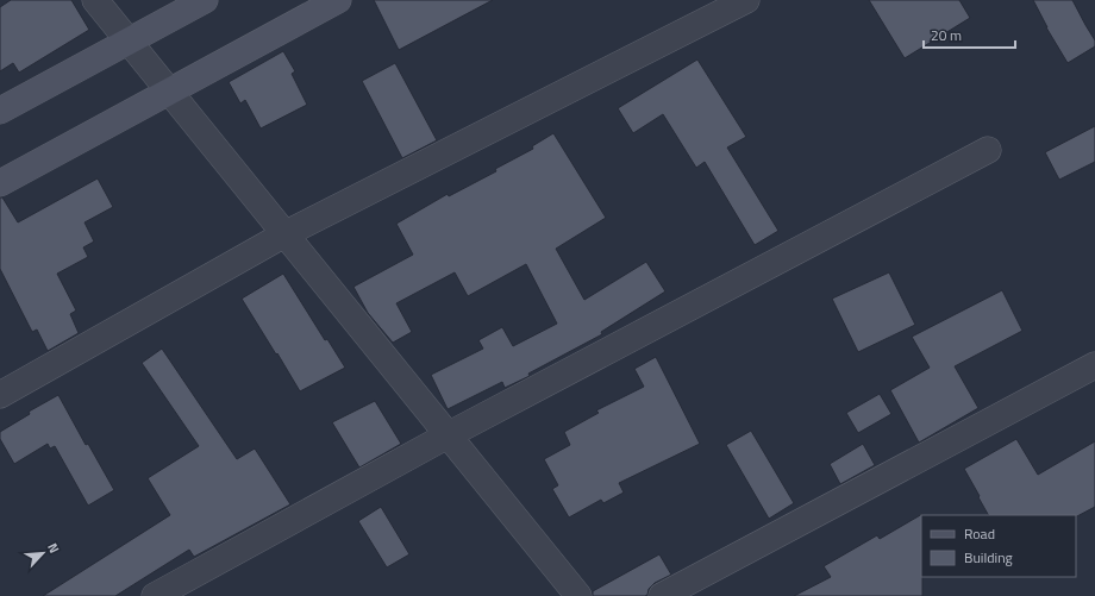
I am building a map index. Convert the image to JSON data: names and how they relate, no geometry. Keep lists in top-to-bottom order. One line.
{"legend":["Road","Building"],"scale_bar":"20 m","north":"top right"}
